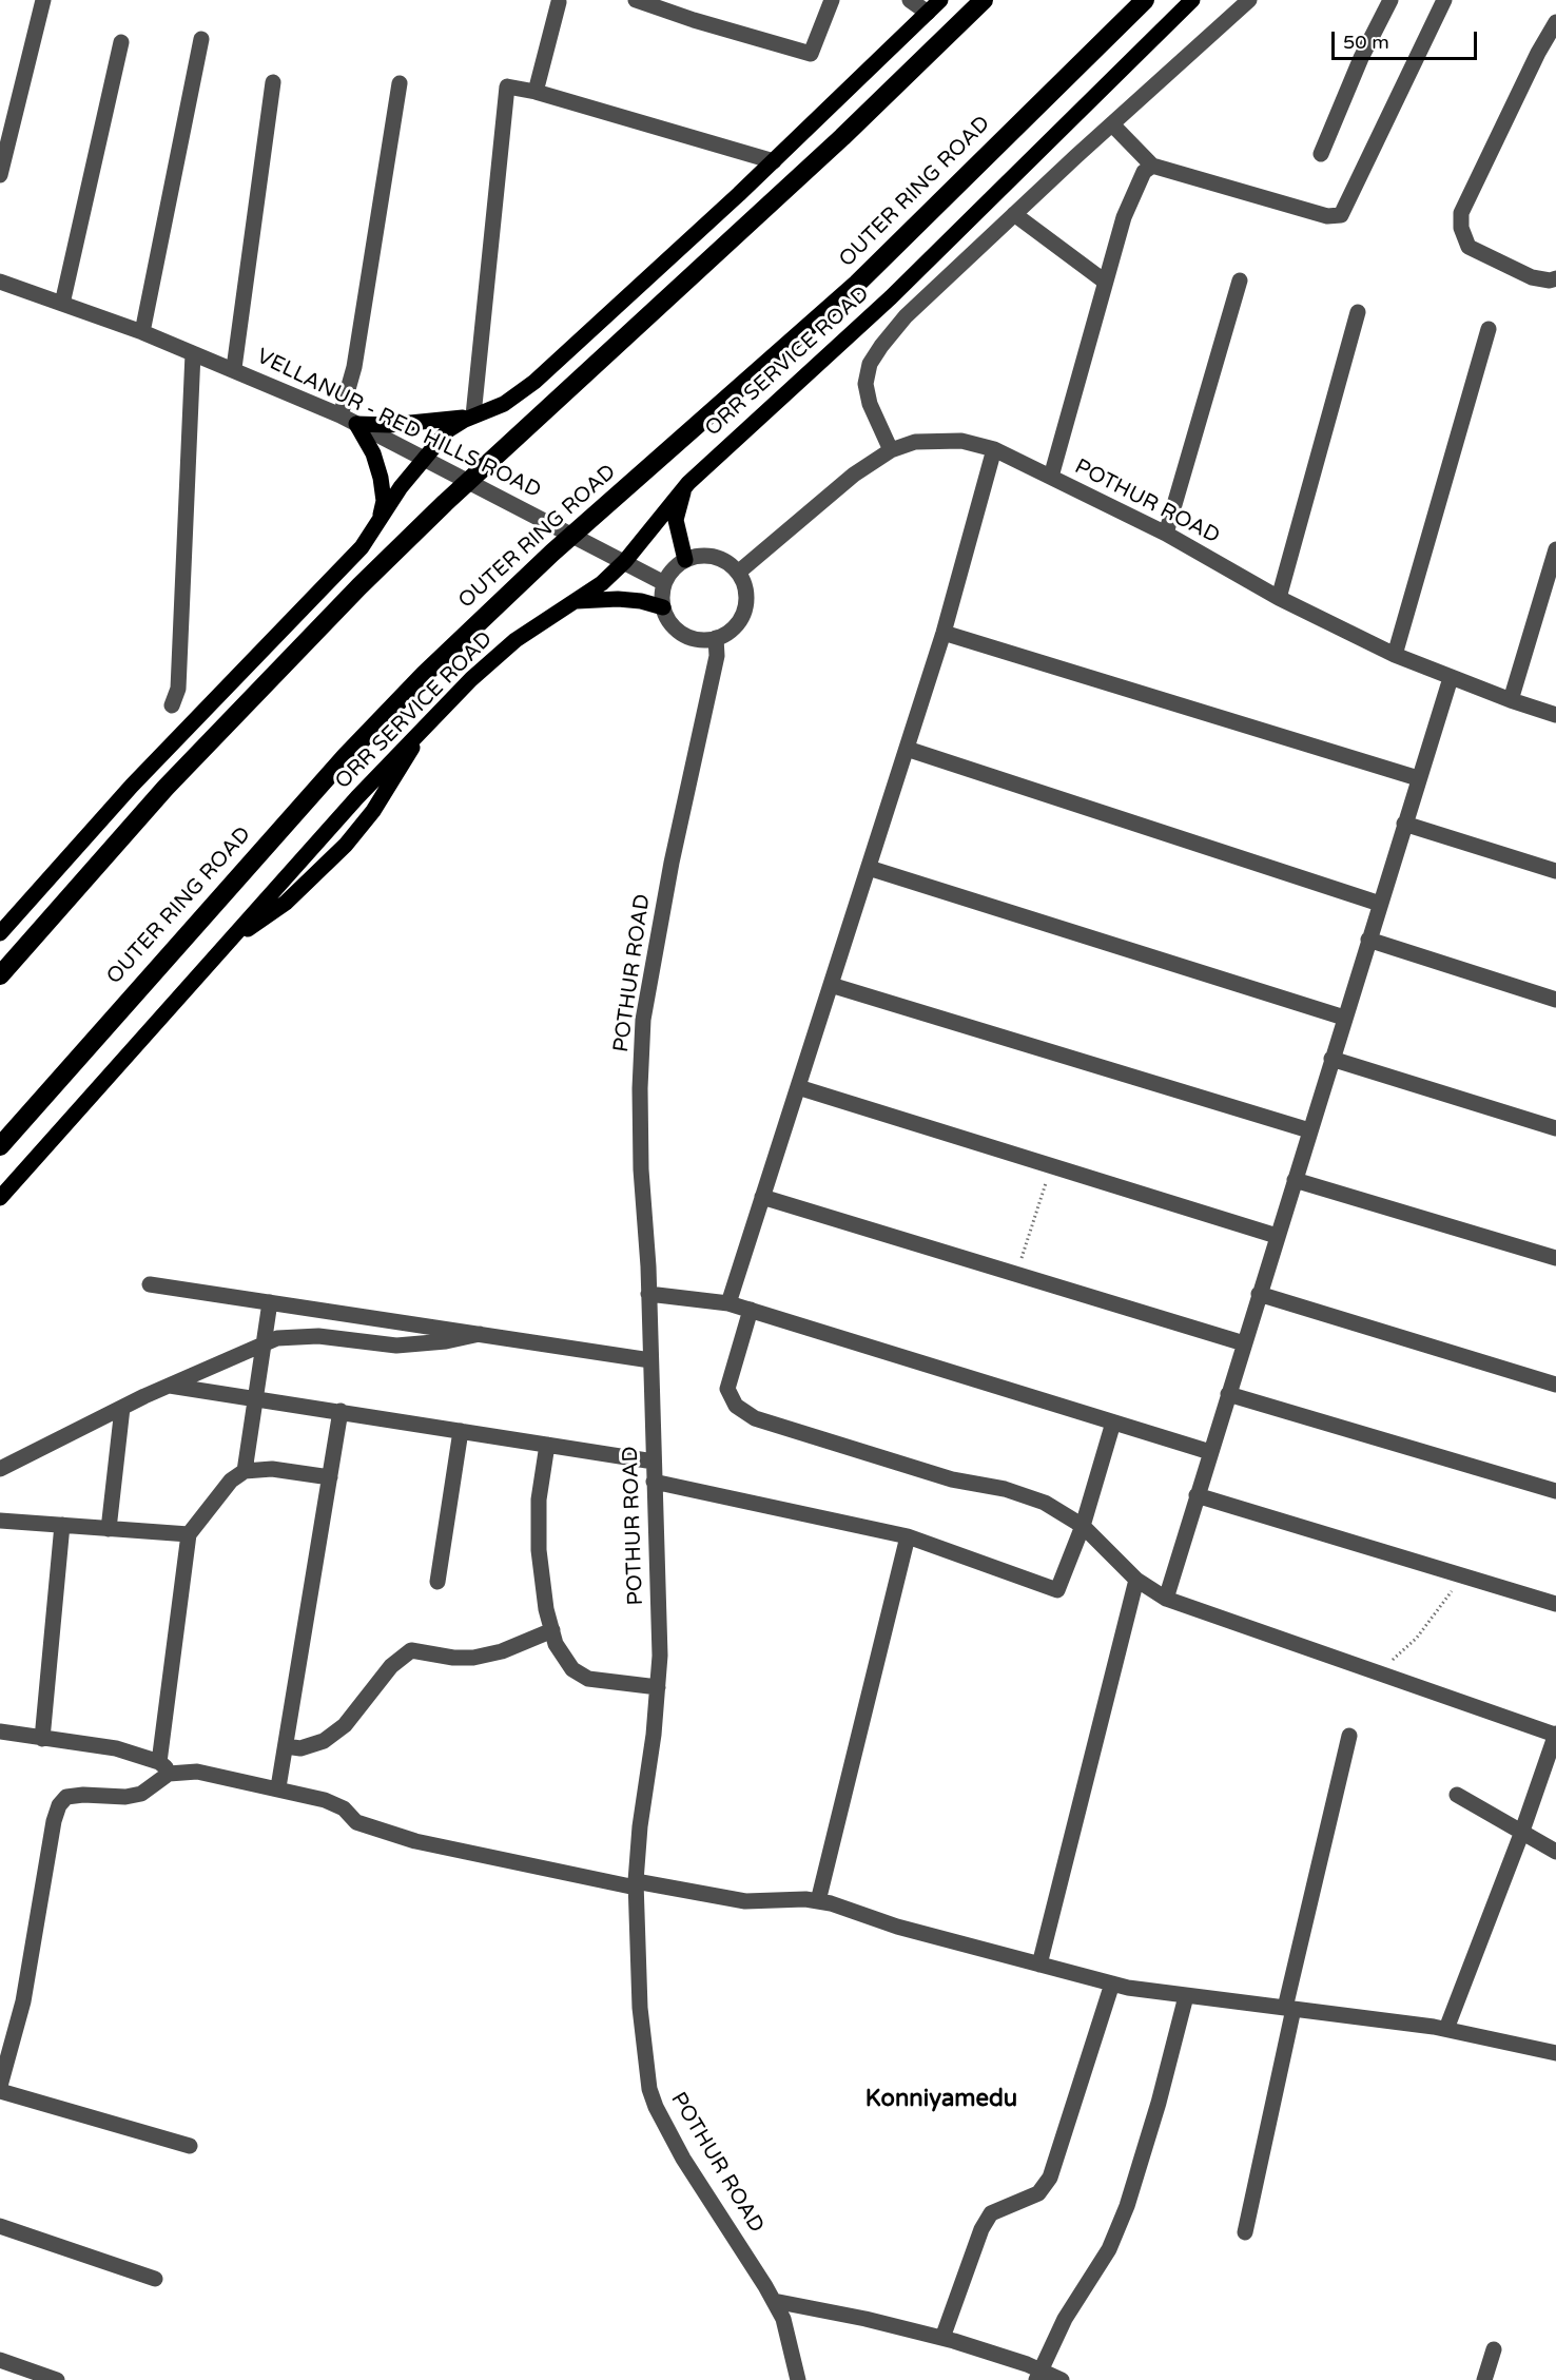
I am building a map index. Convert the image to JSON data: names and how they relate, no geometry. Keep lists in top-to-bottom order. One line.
{"streets":{"highway":["OUTER RING ROAD"],"main road":["ORR SERVICE ROAD"],"street":["VELLANUR - RED HILLS ROAD","POTHUR ROAD"]},"crossings":[["ORR SERVICE ROAD","VELLANUR - RED HILLS ROAD"],["VELLANUR - RED HILLS ROAD","POTHUR ROAD"]],"districts":["Konniyamedu"],"scale_bar":"50 m"}
